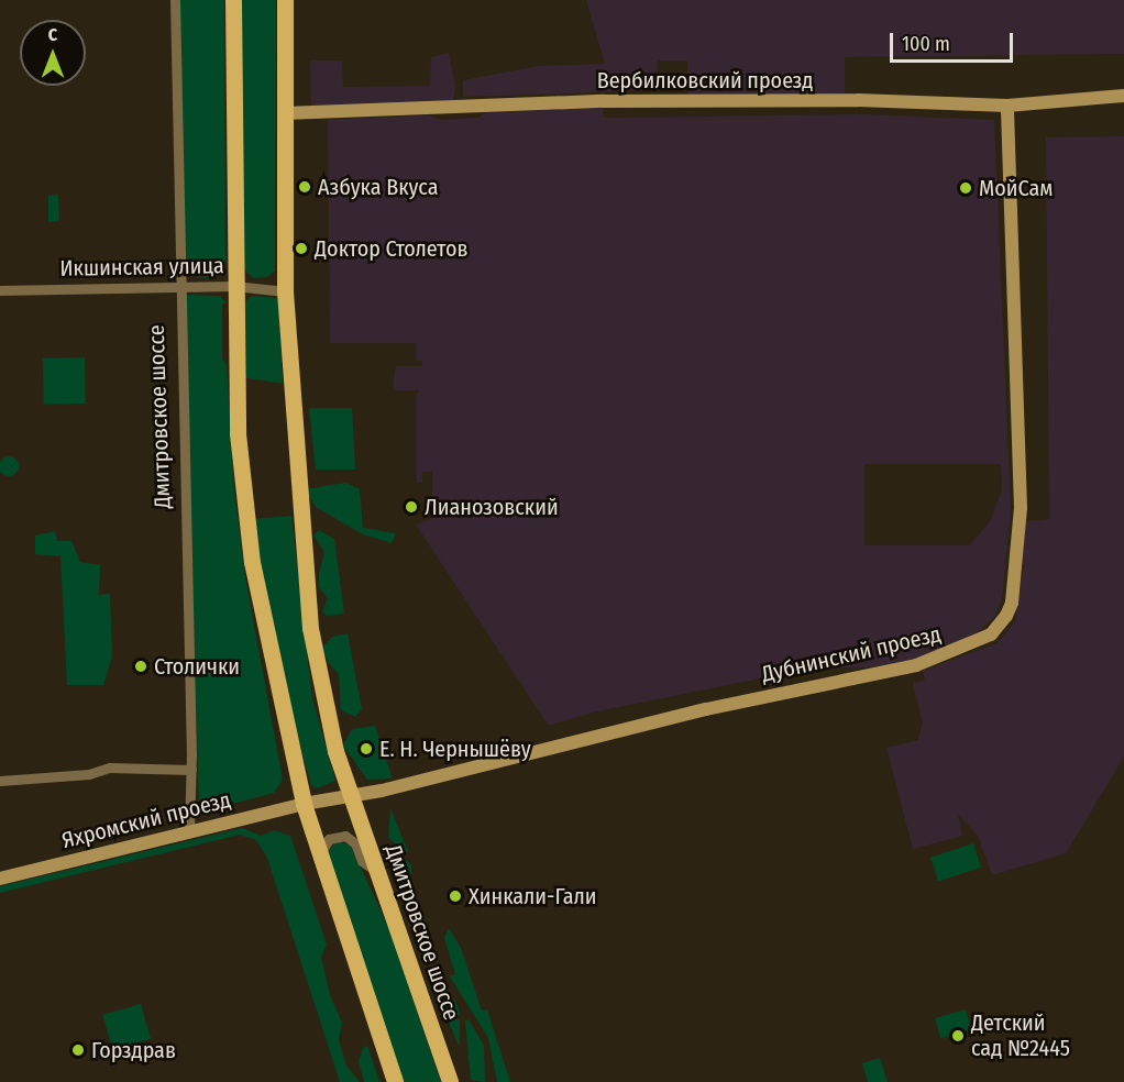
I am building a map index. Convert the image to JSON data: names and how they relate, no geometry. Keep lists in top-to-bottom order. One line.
{"streets":{"main road":["Дмитровское шоссе"],"street":["Вербилковский проезд","Икшинская улица","Дубнинский проезд","Яхромский проезд"]},"crossings":[["Вербилковский проезд","Дмитровское шоссе"],["Вербилковский проезд","Дубнинский проезд"],["Икшинская улица","Дмитровское шоссе"],["Дмитровское шоссе","Дубнинский проезд"],["Дмитровское шоссе","Яхромский проезд"]],"places":["Азбука Вкуса","МойСам","Доктор Столетов","Лианозовский","Столички","Е. Н. Чернышёву","Хинкали-Гали","Детский сад №2445","Горздрав"],"scale_bar":"100 m","north":"top"}
